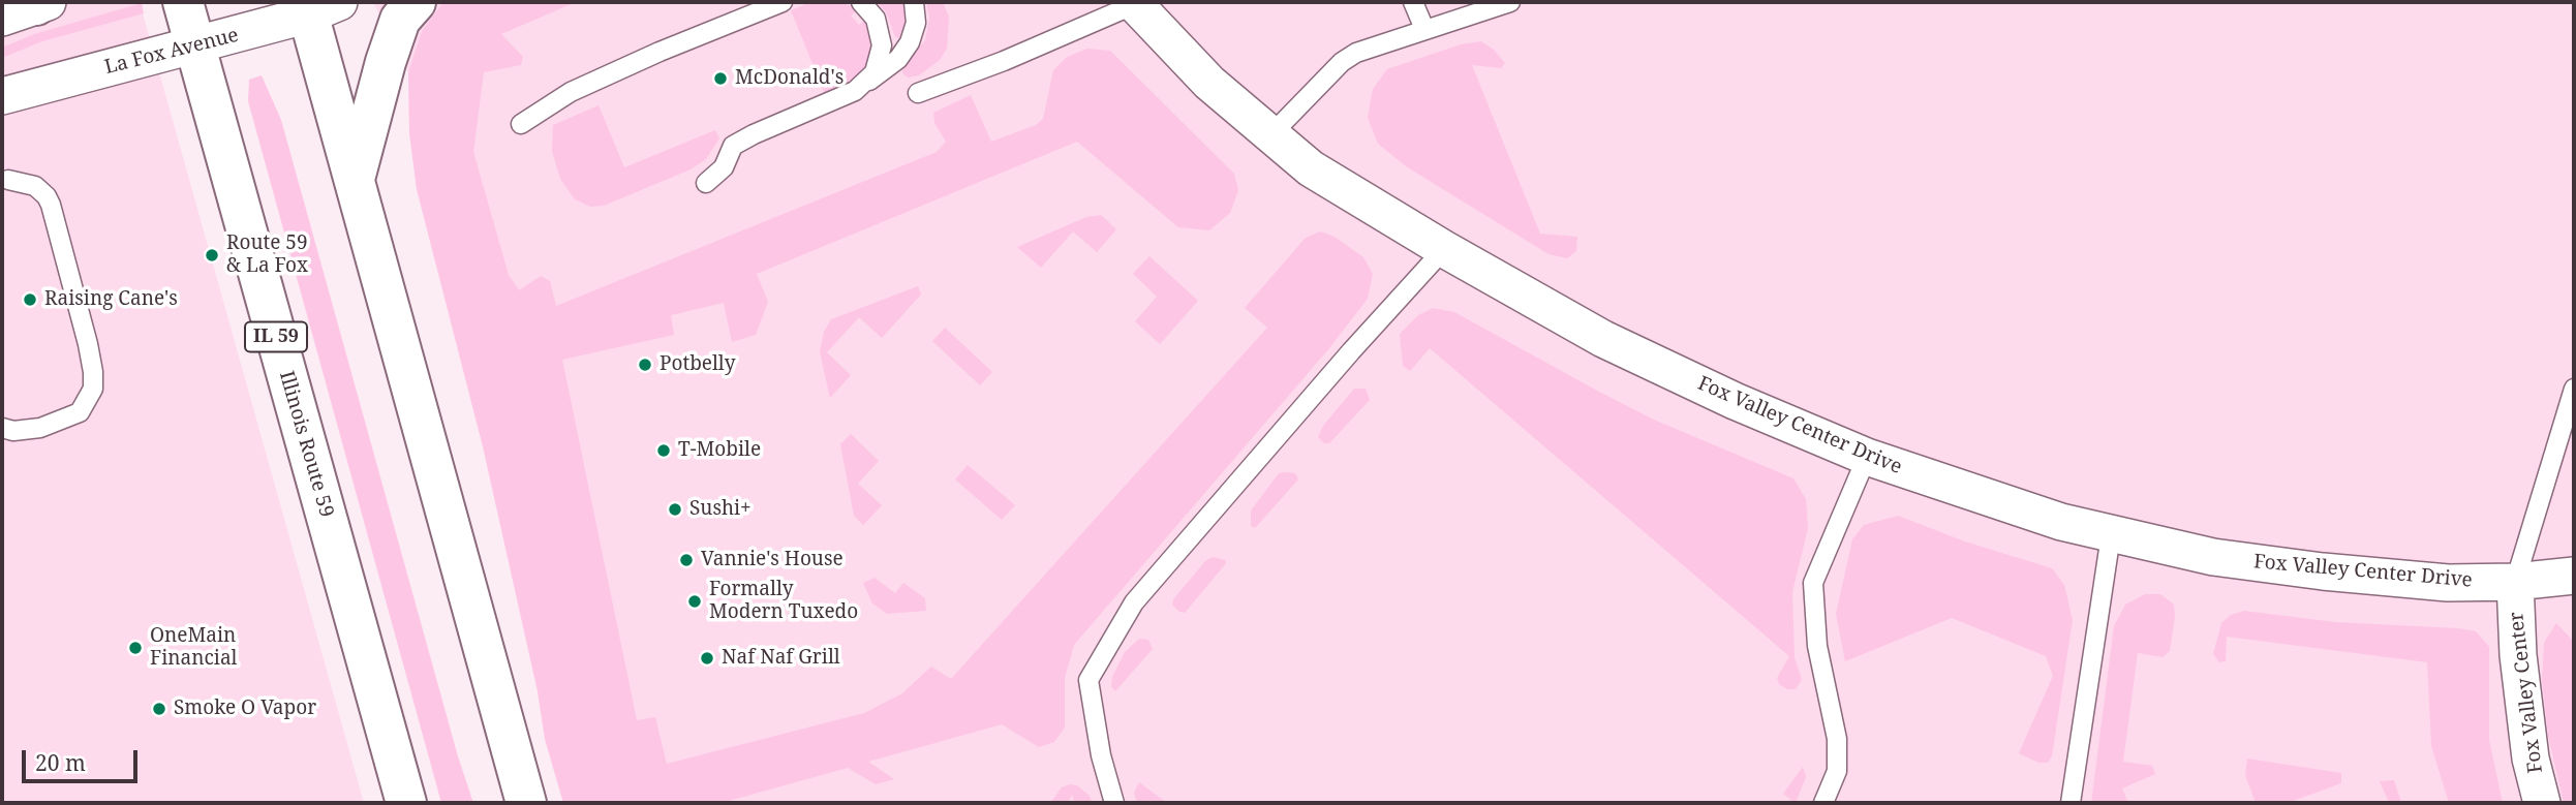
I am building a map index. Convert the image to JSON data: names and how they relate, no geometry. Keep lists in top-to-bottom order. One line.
{"streets":{"main road":["IL 59","Illinois Route 59"],"street":["La Fox Avenue","Fox Valley Center Drive","Fox Valley Center"]},"crossings":[["La Fox Avenue","Illinois Route 59"],["Fox Valley Center Drive","Fox Valley Center"]],"places":["McDonald's","Route 59 & La Fox","Raising Cane's","Potbelly","T-Mobile","Sushi+","Vannie's House","Formally Modern Tuxedo","OneMain Financial","Naf Naf Grill","Smoke O Vapor"],"scale_bar":"20 m"}
